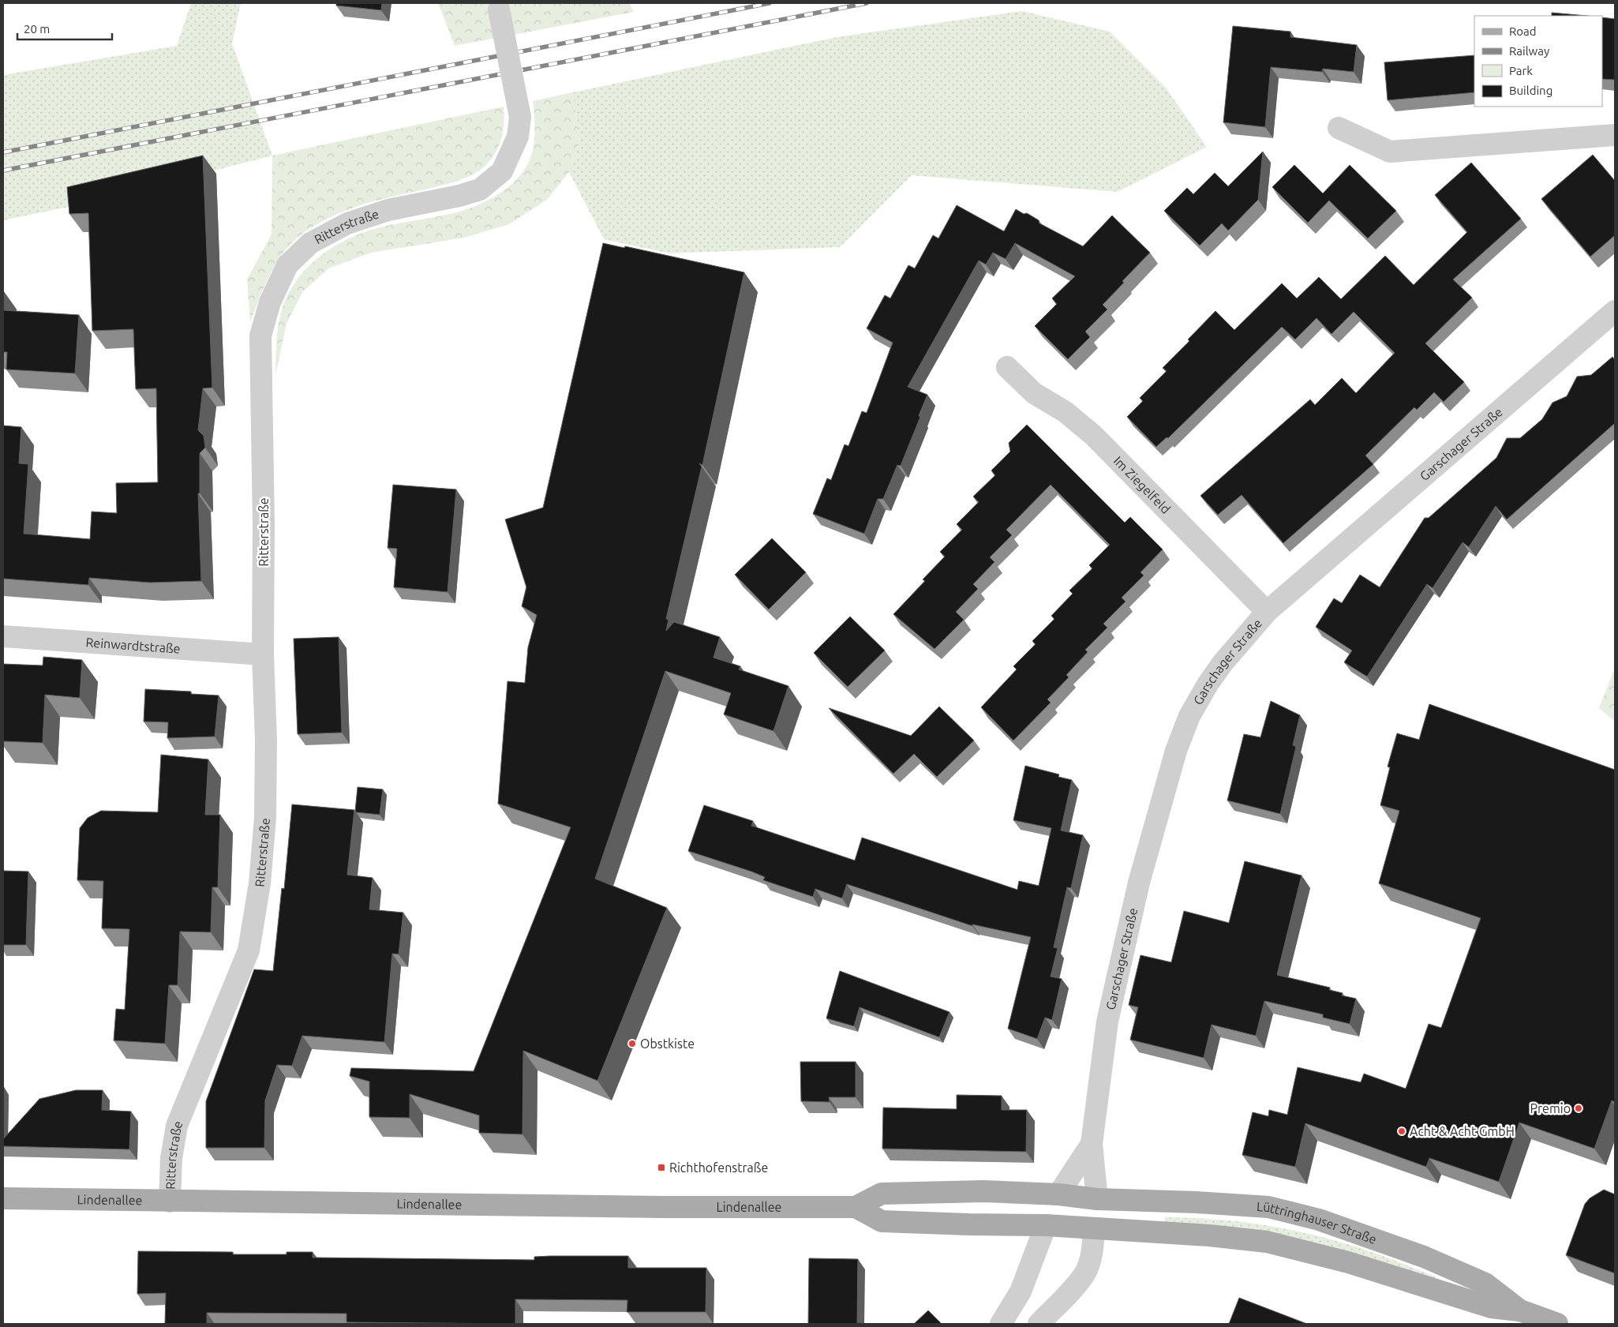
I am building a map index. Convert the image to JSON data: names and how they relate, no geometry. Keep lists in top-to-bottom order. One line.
{"streets":{"main road":["Lindenallee","Lüttringhauser Straße"],"street":["Ritterstraße","Garschager Straße","Im Ziegelfeld","Reinwardtstraße"]},"crossings":[["Ritterstraße","Reinwardtstraße"],["Ritterstraße","Lindenallee"],["Garschager Straße","Im Ziegelfeld"],["Garschager Straße","Lindenallee"],["Garschager Straße","Lüttringhauser Straße"],["Lindenallee","Lüttringhauser Straße"]],"places":{"other":["Obstkiste","Premio","Acht & Acht GmbH"],"transit":["Richthofenstraße"]},"legend":["Road","Railway","Park","Building"],"scale_bar":"20 m"}
